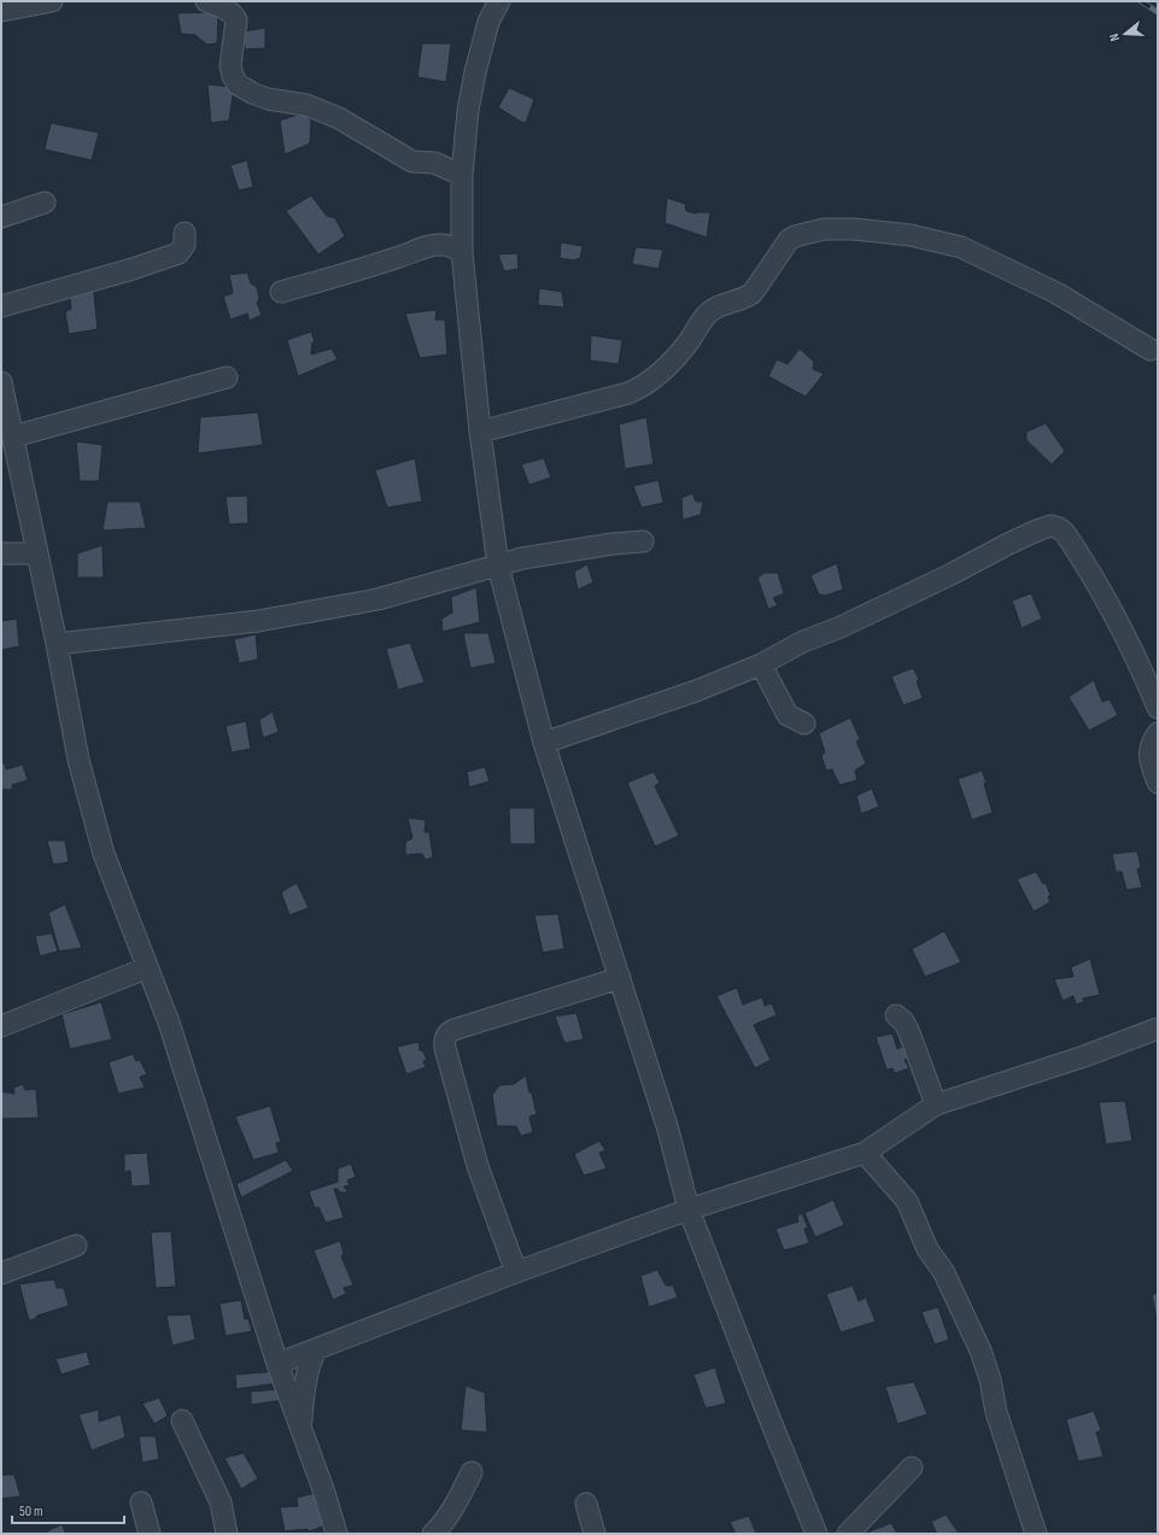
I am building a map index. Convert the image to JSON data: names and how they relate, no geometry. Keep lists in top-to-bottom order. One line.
{"scale_bar":"50 m","north":"left"}
